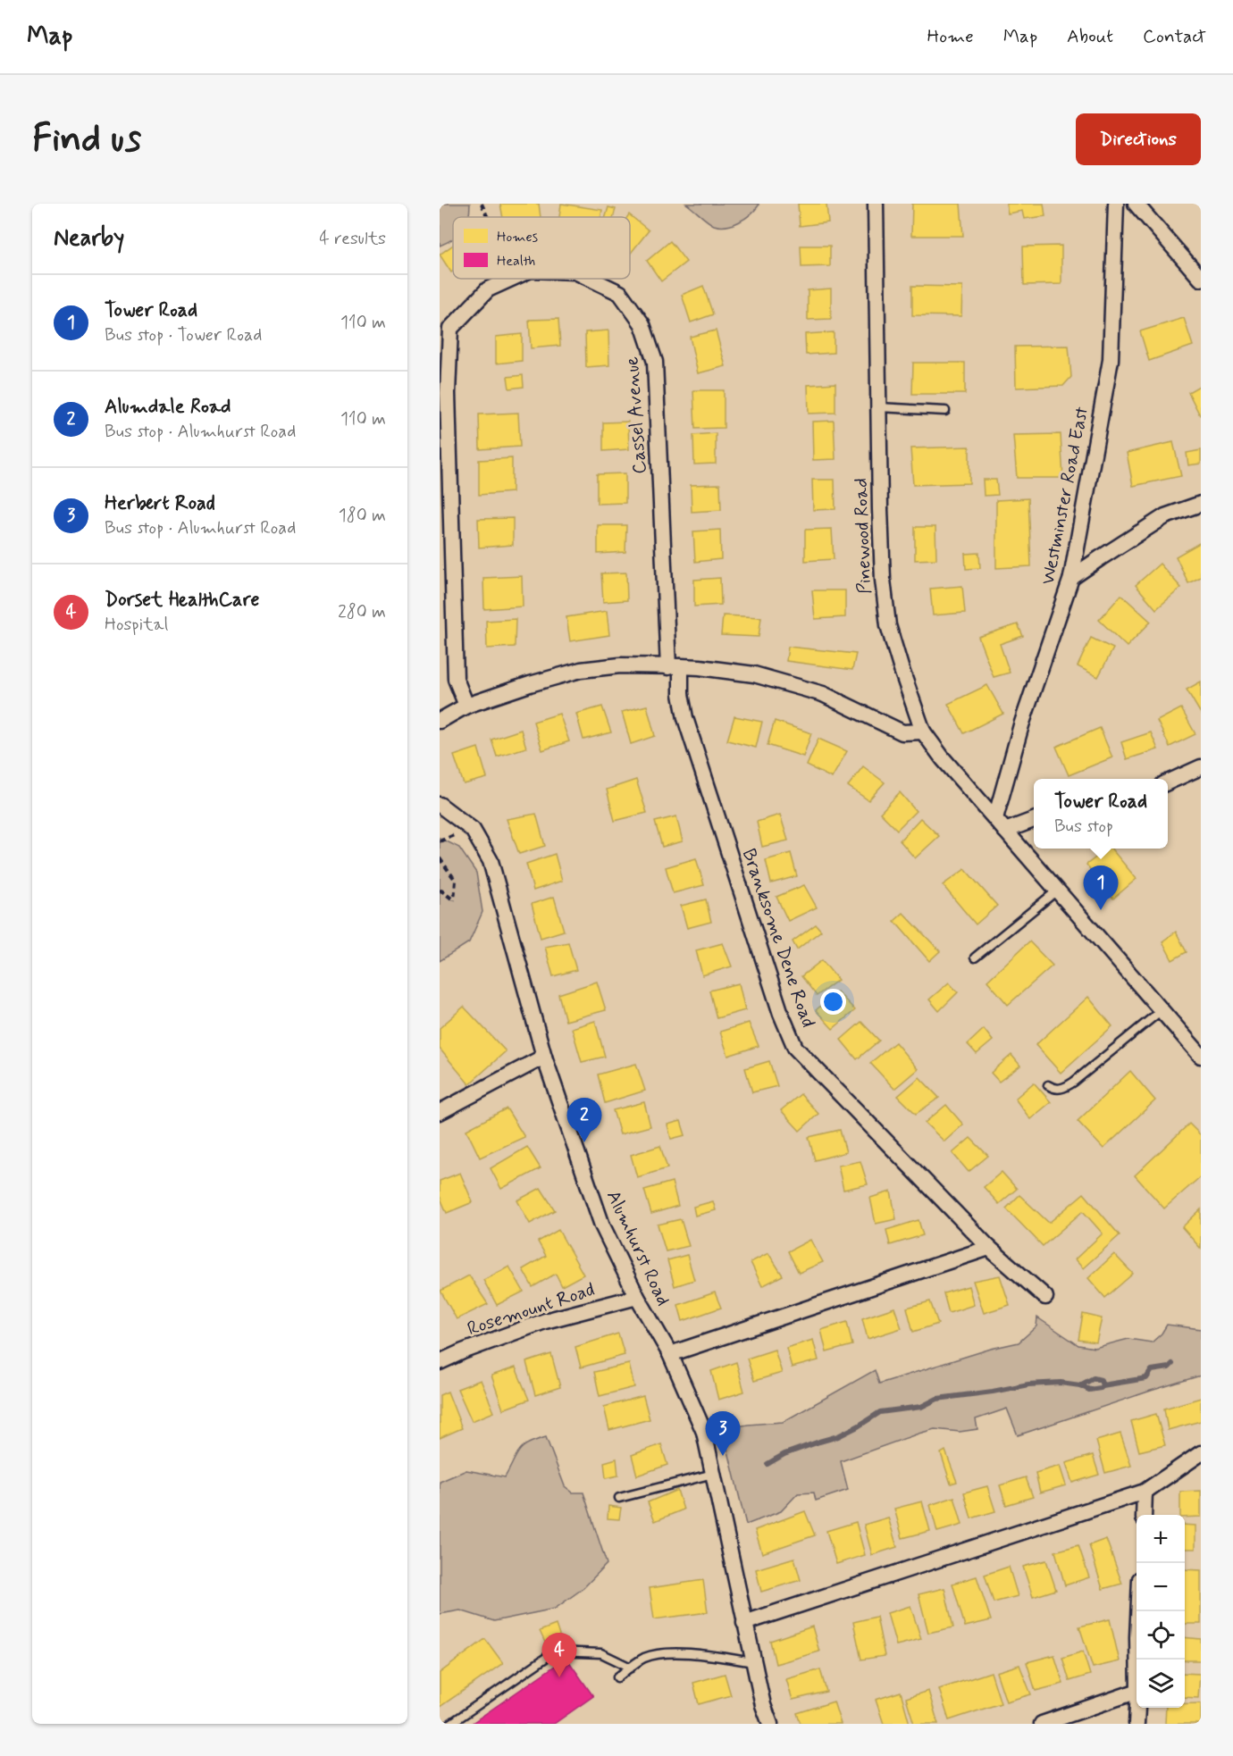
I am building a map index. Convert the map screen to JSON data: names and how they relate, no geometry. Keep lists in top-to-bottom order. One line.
{"streets":{"street":["Cassel Avenue","Westminster Road East","Pinewood Road","Branksome Dene Road","Alumhurst Road","Rosemount Road"]},"crossings":[["Cassel Avenue","Branksome Dene Road"],["Westminster Road East","Pinewood Road"],["Alumhurst Road","Rosemount Road"]],"legend":["Homes","Health"],"page":{"header":"Map","nav":["Home","Map","About","Contact"],"buttons":"Directions","title":"Find us","heading":["Nearby","4 results"],"list":[{"mark":"1","name":"Tower Road","note":"Bus stop · Tower Road","value":"110 m"},{"mark":"2","name":"Alumdale Road","note":"Bus stop · Alumhurst Road","value":"110 m"},{"mark":"3","name":"Herbert Road","note":"Bus stop · Alumhurst Road","value":"180 m"},{"mark":"4","name":"Dorset HealthCare","note":"Hospital","value":"280 m"}],"popup":["Tower Road","Bus stop"],"pins":["1","2","3","4"],"map_buttons":["+","−"]}}
